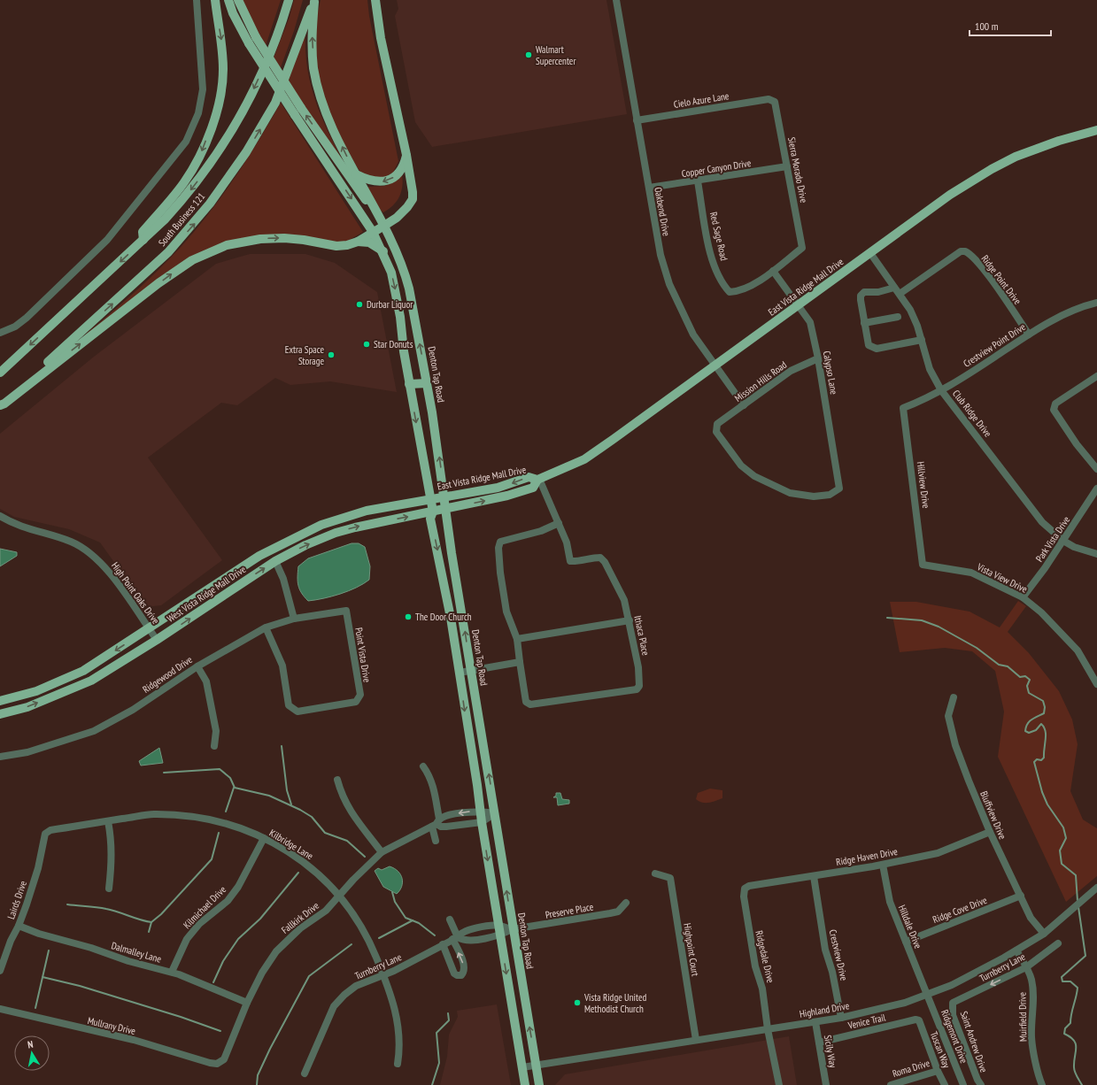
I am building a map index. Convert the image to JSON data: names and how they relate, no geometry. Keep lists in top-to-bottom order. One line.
{"streets":{"main road":["South Business 121","East Vista Ridge Mall Drive","Denton Tap Road","West Vista Ridge Mall Drive"],"street":["Cielo Azure Lane","Copper Canyon Drive","Sierra Morado Drive","Oakbend Drive","Red Sage Road","Ridge Point Drive","Crestview Point Drive","Calypso Lane","Mission Hills Road","Club Ridge Drive","Hillview Drive","Park Vista Drive","Vista View Drive","High Point Oaks Drive","Ithaca Place","Point Vista Drive","Ridgewood Drive","Bluffview Drive","Kilbridge Lane","Ridge Haven Drive","Lairds Drive","Kilmichael Drive","Ridge Cove Drive","Preserve Place","Fallkirk Drive","Hilldale Drive","Highpoint Court","Dalmalley Lane","Crestview Drive","Ridgedale Drive","Turnberry Lane","Highland Drive","Muirfield Drive","Venice Trail","Mullrany Drive","Ridgemont Drive","Saint Andrew Drive","Tuscan Way","Sicily Way","Roma Drive"]},"crossings":[["Cielo Azure Lane","Sierra Morado Drive"],["Cielo Azure Lane","Oakbend Drive"],["Copper Canyon Drive","Sierra Morado Drive"],["Copper Canyon Drive","Oakbend Drive"],["Copper Canyon Drive","Red Sage Road"],["Sierra Morado Drive","Red Sage Road"],["Sierra Morado Drive","Calypso Lane"],["Oakbend Drive","East Vista Ridge Mall Drive"],["Oakbend Drive","Mission Hills Road"],["Red Sage Road","Calypso Lane"],["Ridge Point Drive","Crestview Point Drive"],["Ridge Point Drive","Club Ridge Drive"],["East Vista Ridge Mall Drive","Calypso Lane"],["East Vista Ridge Mall Drive","Denton Tap Road"],["East Vista Ridge Mall Drive","Club Ridge Drive"],["East Vista Ridge Mall Drive","West Vista Ridge Mall Drive"],["East Vista Ridge Mall Drive","Ithaca Place"],["Crestview Point Drive","Club Ridge Drive"],["Crestview Point Drive","Hillview Drive"],["Calypso Lane","Mission Hills Road"],["Denton Tap Road","Preserve Place"],["Denton Tap Road","Fallkirk Drive"],["Denton Tap Road","Turnberry Lane"],["Denton Tap Road","Highland Drive"],["Club Ridge Drive","Park Vista Drive"],["Hillview Drive","Vista View Drive"],["Park Vista Drive","Vista View Drive"],["High Point Oaks Drive","West Vista Ridge Mall Drive"],["Point Vista Drive","Ridgewood Drive"],["Bluffview Drive","Ridge Haven Drive"],["Bluffview Drive","Ridge Cove Drive"],["Bluffview Drive","Highland Drive"],["Kilbridge Lane","Lairds Drive"],["Kilbridge Lane","Kilmichael Drive"],["Kilbridge Lane","Fallkirk Drive"],["Kilbridge Lane","Turnberry Lane"],["Ridge Haven Drive","Hilldale Drive"],["Ridge Haven Drive","Crestview Drive"],["Ridge Haven Drive","Ridgedale Drive"],["Lairds Drive","Dalmalley Lane"],["Kilmichael Drive","Dalmalley Lane"],["Ridge Cove Drive","Hilldale Drive"],["Preserve Place","Turnberry Lane"],["Fallkirk Drive","Dalmalley Lane"],["Fallkirk Drive","Mullrany Drive"],["Hilldale Drive","Highland Drive"],["Hilldale Drive","Ridgemont Drive"],["Highpoint Court","Highland Drive"],["Crestview Drive","Highland Drive"],["Ridgedale Drive","Highland Drive"],["Turnberry Lane","Muirfield Drive"],["Turnberry Lane","Saint Andrew Drive"],["Highland Drive","Muirfield Drive"],["Highland Drive","Ridgemont Drive"],["Highland Drive","Sicily Way"],["Venice Trail","Tuscan Way"],["Venice Trail","Sicily Way"],["Tuscan Way","Roma Drive"]],"places":["Walmart Supercenter","Durbar Liquor","Star Donuts","Extra Space Storage","The Door Church","Vista Ridge United Methodist Church"],"scale_bar":"100 m","north":"top"}
